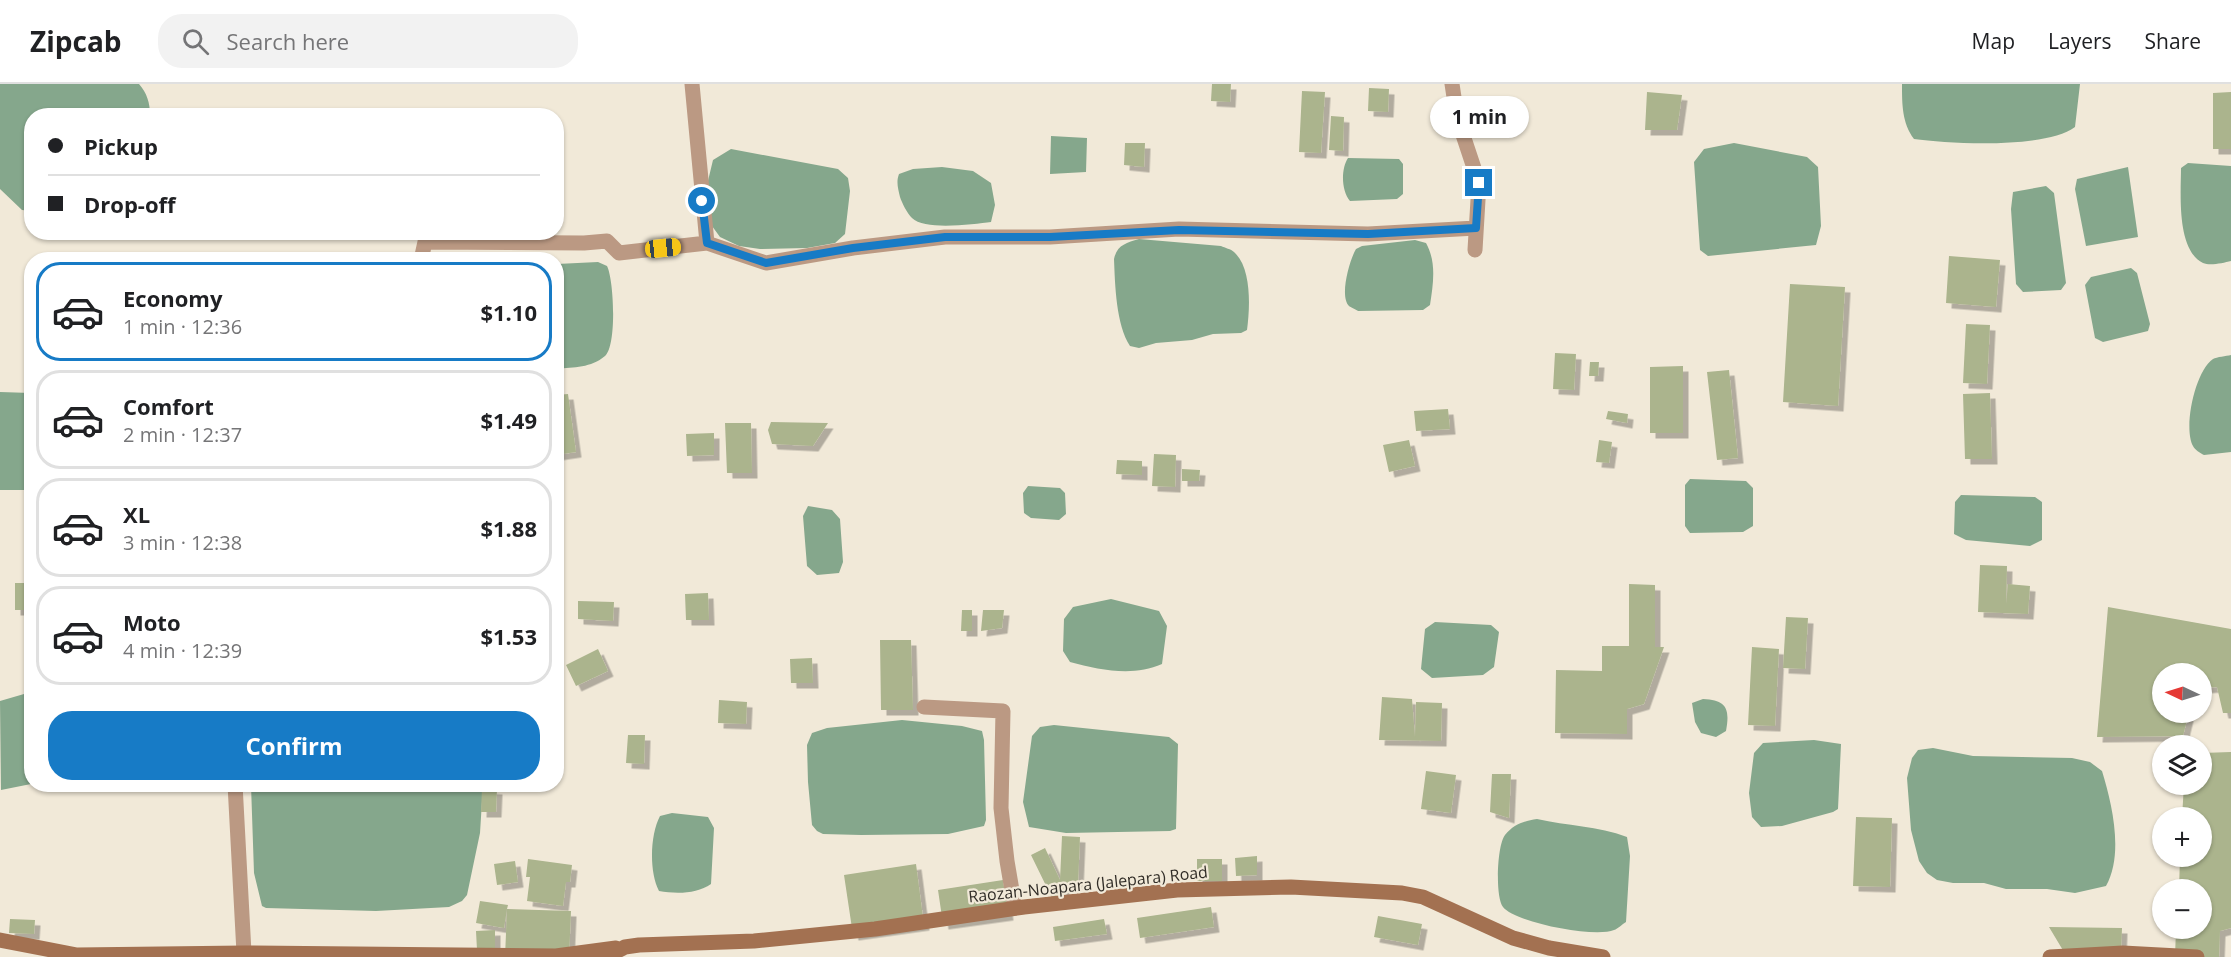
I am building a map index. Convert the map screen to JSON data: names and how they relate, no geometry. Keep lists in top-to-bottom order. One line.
{"streets":{"main road":["Raozan-Noapara (Jalepara) Road"]},"north":"left","page":{"header":"Zipcab","search":"Search here","nav":["Map","Layers","Share"],"bubble":"1 min","banner":["Pickup","Drop-off"],"list":[{"name":"Economy","note":"1 min · 12:36","value":"$1.10"},{"name":"Comfort","note":"2 min · 12:37","value":"$1.49"},{"name":"XL","note":"3 min · 12:38","value":"$1.88"},{"name":"Moto","note":"4 min · 12:39","value":"$1.53"}],"map_buttons":["+","−"],"buttons":"Confirm"}}
